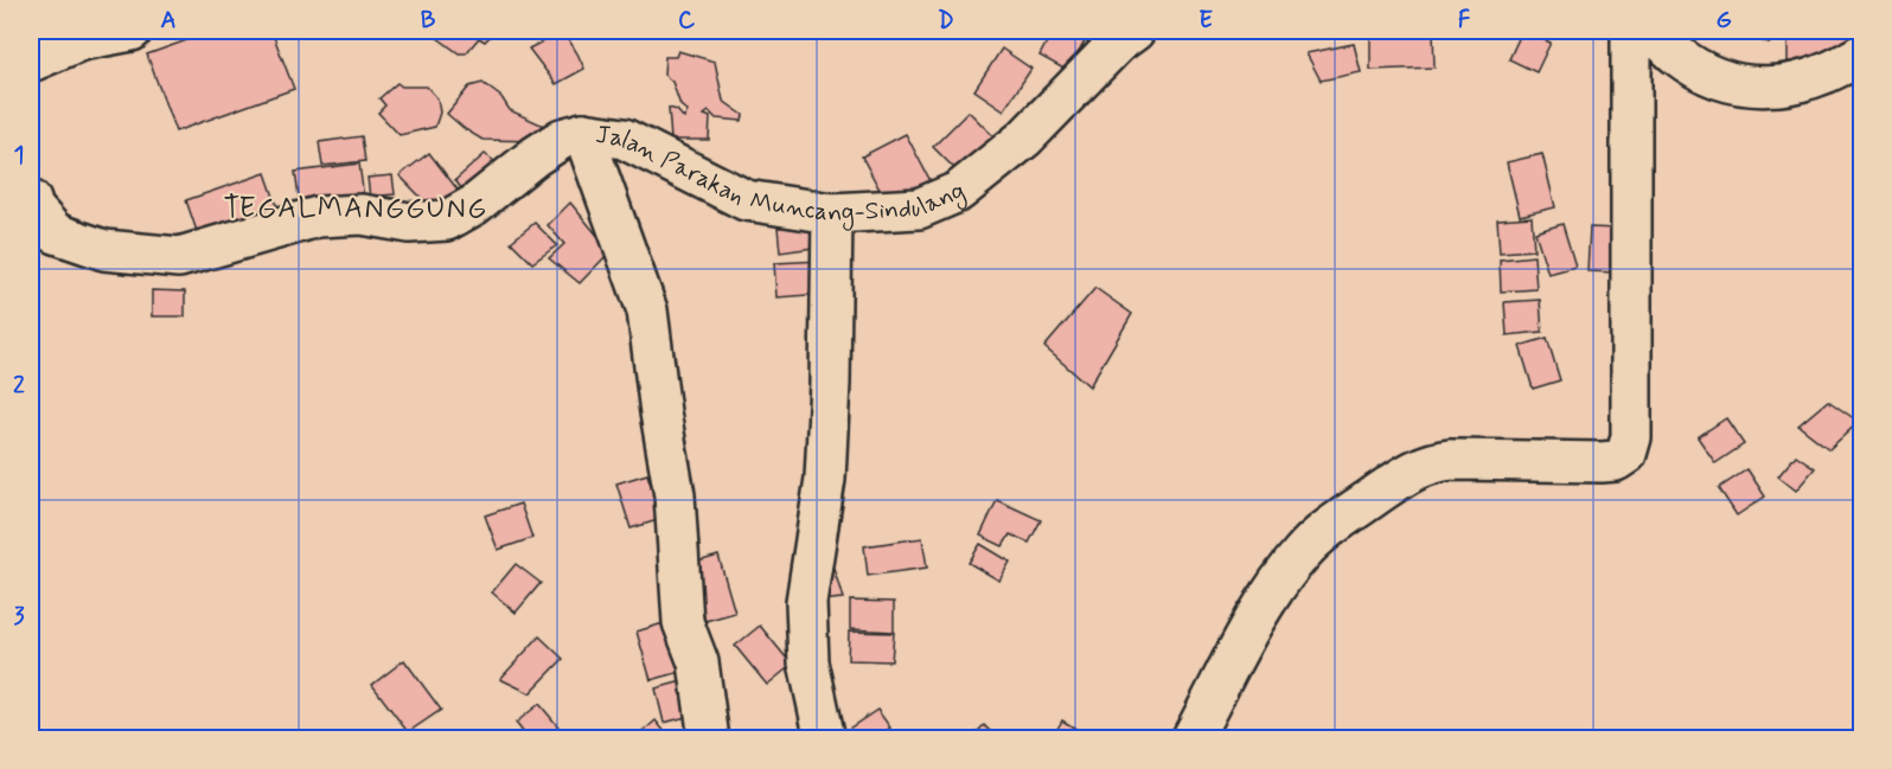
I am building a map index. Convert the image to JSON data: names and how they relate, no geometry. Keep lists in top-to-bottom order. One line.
{"streets":{"street":["Jalan Parakan Muncang-Sindulang"]},"districts":["TEGALMANGGUNG"],"grid":{"columns":["A","B","C","D","E","F","G"],"rows":["1","2","3"]}}
